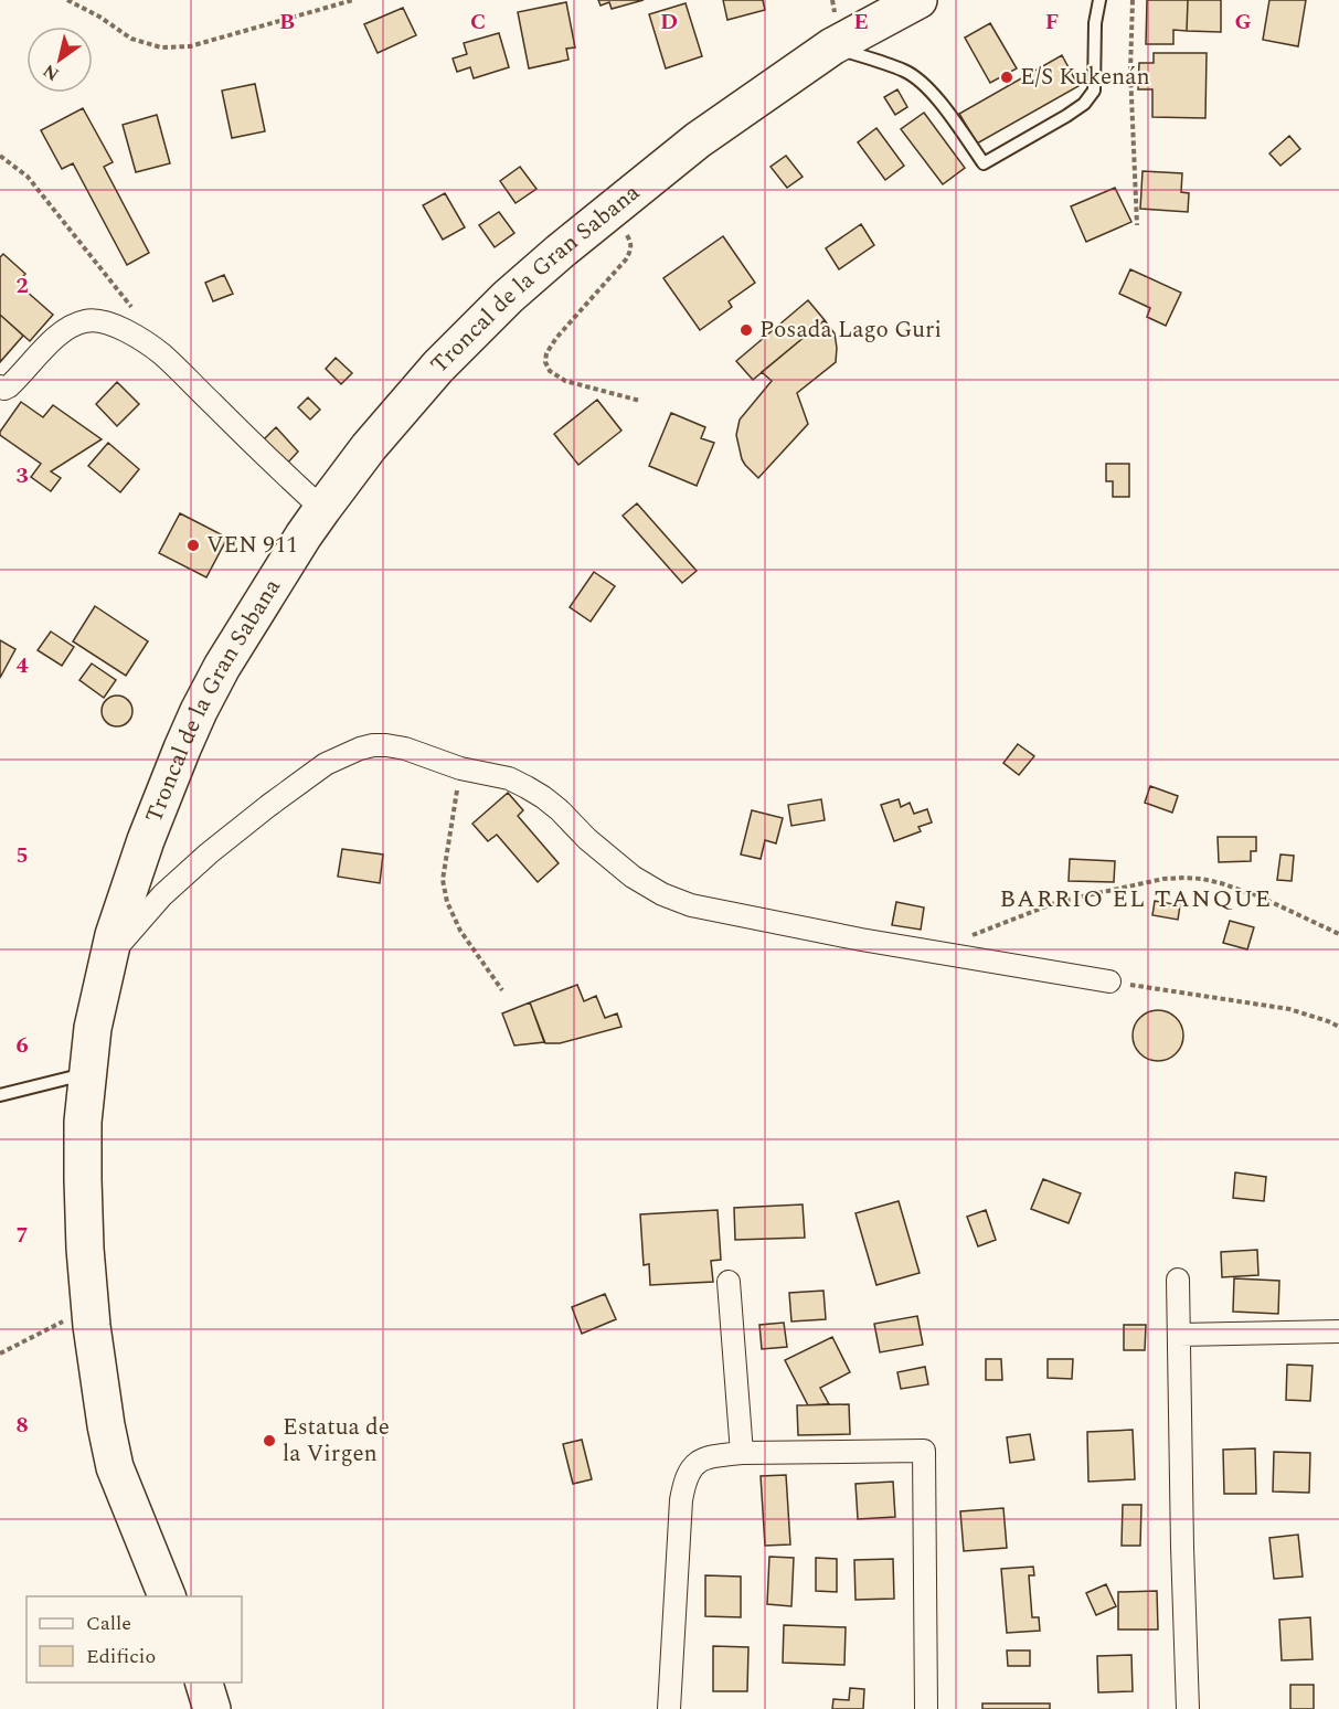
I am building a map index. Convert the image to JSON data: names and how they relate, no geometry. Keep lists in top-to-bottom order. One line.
{"streets":{"highway":["Troncal de la Gran Sabana"]},"districts":["BARRIO EL TANQUE"],"places":["E/S Kukenán","Posada Lago Guri","VEN 911","Estatua de la Virgen"],"legend":["Calle","Edificio"],"north":"bottom left","grid":{"columns":["B","C","D","E","F","G"],"rows":["2","3","4","5","6","7","8"]}}
